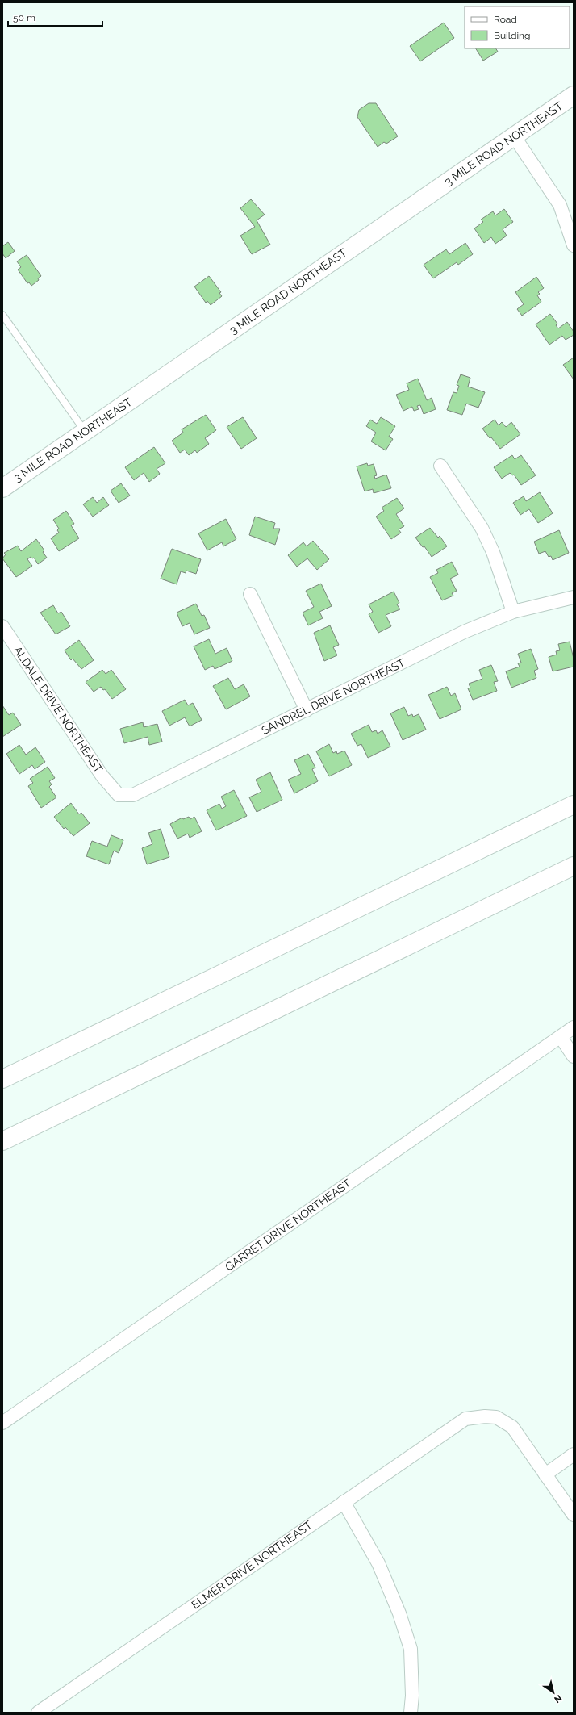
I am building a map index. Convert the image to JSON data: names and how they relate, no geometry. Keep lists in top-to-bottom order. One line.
{"streets":{"main road":["3 MILE ROAD NORTHEAST"],"street":["SANDREL DRIVE NORTHEAST","ALDALE DRIVE NORTHEAST","GARRET DRIVE NORTHEAST","ELMER DRIVE NORTHEAST"]},"crossings":[["SANDREL DRIVE NORTHEAST","ALDALE DRIVE NORTHEAST"]],"legend":["Road","Building"],"scale_bar":"50 m","north":"bottom right"}
